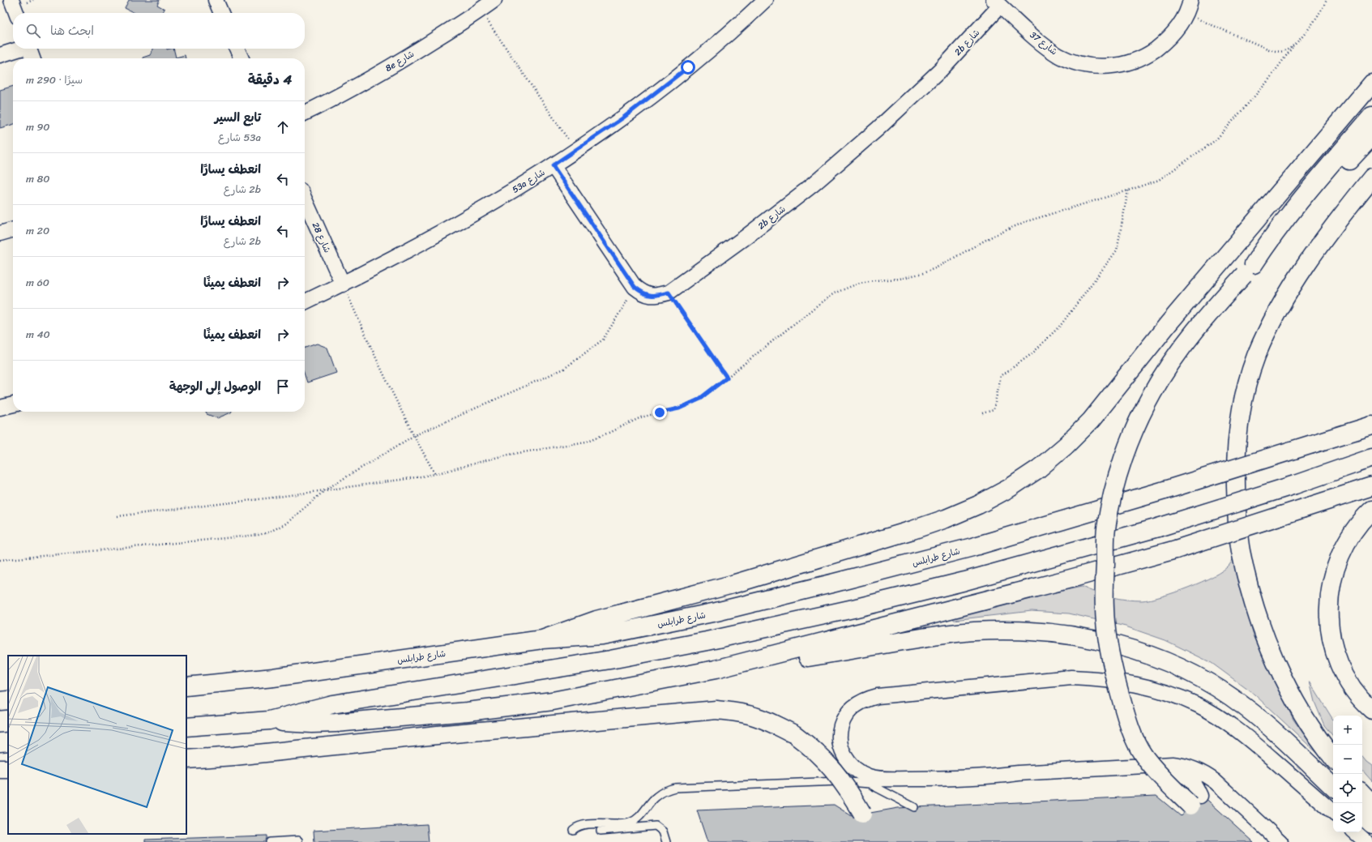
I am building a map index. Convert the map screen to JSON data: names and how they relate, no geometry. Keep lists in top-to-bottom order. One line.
{"streets":{"highway":["شارع طرابلس"],"street":["2b شارع","شارع 37","8e شارع","53a شارع","شارع 28"]},"crossings":[["2b شارع","شارع 37"],["2b شارع","53a شارع"],["53a شارع","شارع 28"]],"page":{"search":"ابحث هنا","heading":["4 دقيقة","سيرًا · 290 m"],"list":[["تابع السير","53a شارع","90 m"],["انعطف يسارًا","2b شارع","80 m"],["انعطف يسارًا","2b شارع","20 m"],["انعطف يمينًا","60 m"],["انعطف يمينًا","40 m"],"الوصول إلى الوجهة"],"map_buttons":["+","−"]}}
